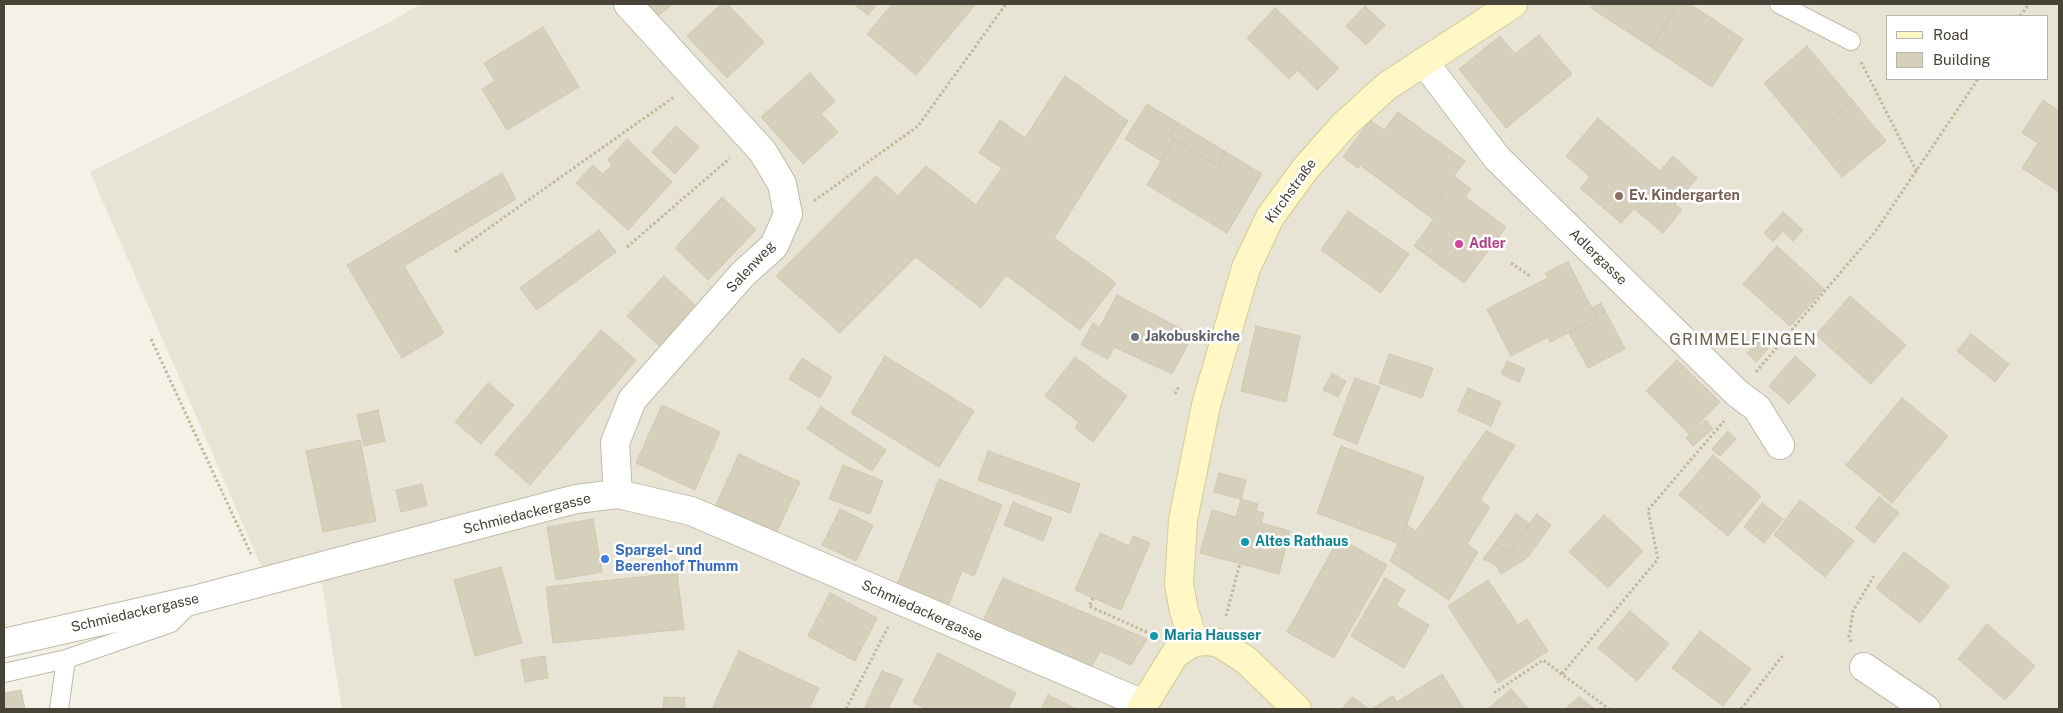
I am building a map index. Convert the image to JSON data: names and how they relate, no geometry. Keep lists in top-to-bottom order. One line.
{"streets":{"street":["Kirchstraße","Adlergasse","Salenweg","Schmiedackergasse"]},"crossings":[["Kirchstraße","Adlergasse"],["Salenweg","Schmiedackergasse"]],"districts":["GRIMMELFINGEN"],"places":["Ev. Kindergarten","Adler","Jakobuskirche","Altes Rathaus","Spargel- und Beerenhof Thumm","Maria Hausser"],"legend":["Road","Building"]}
